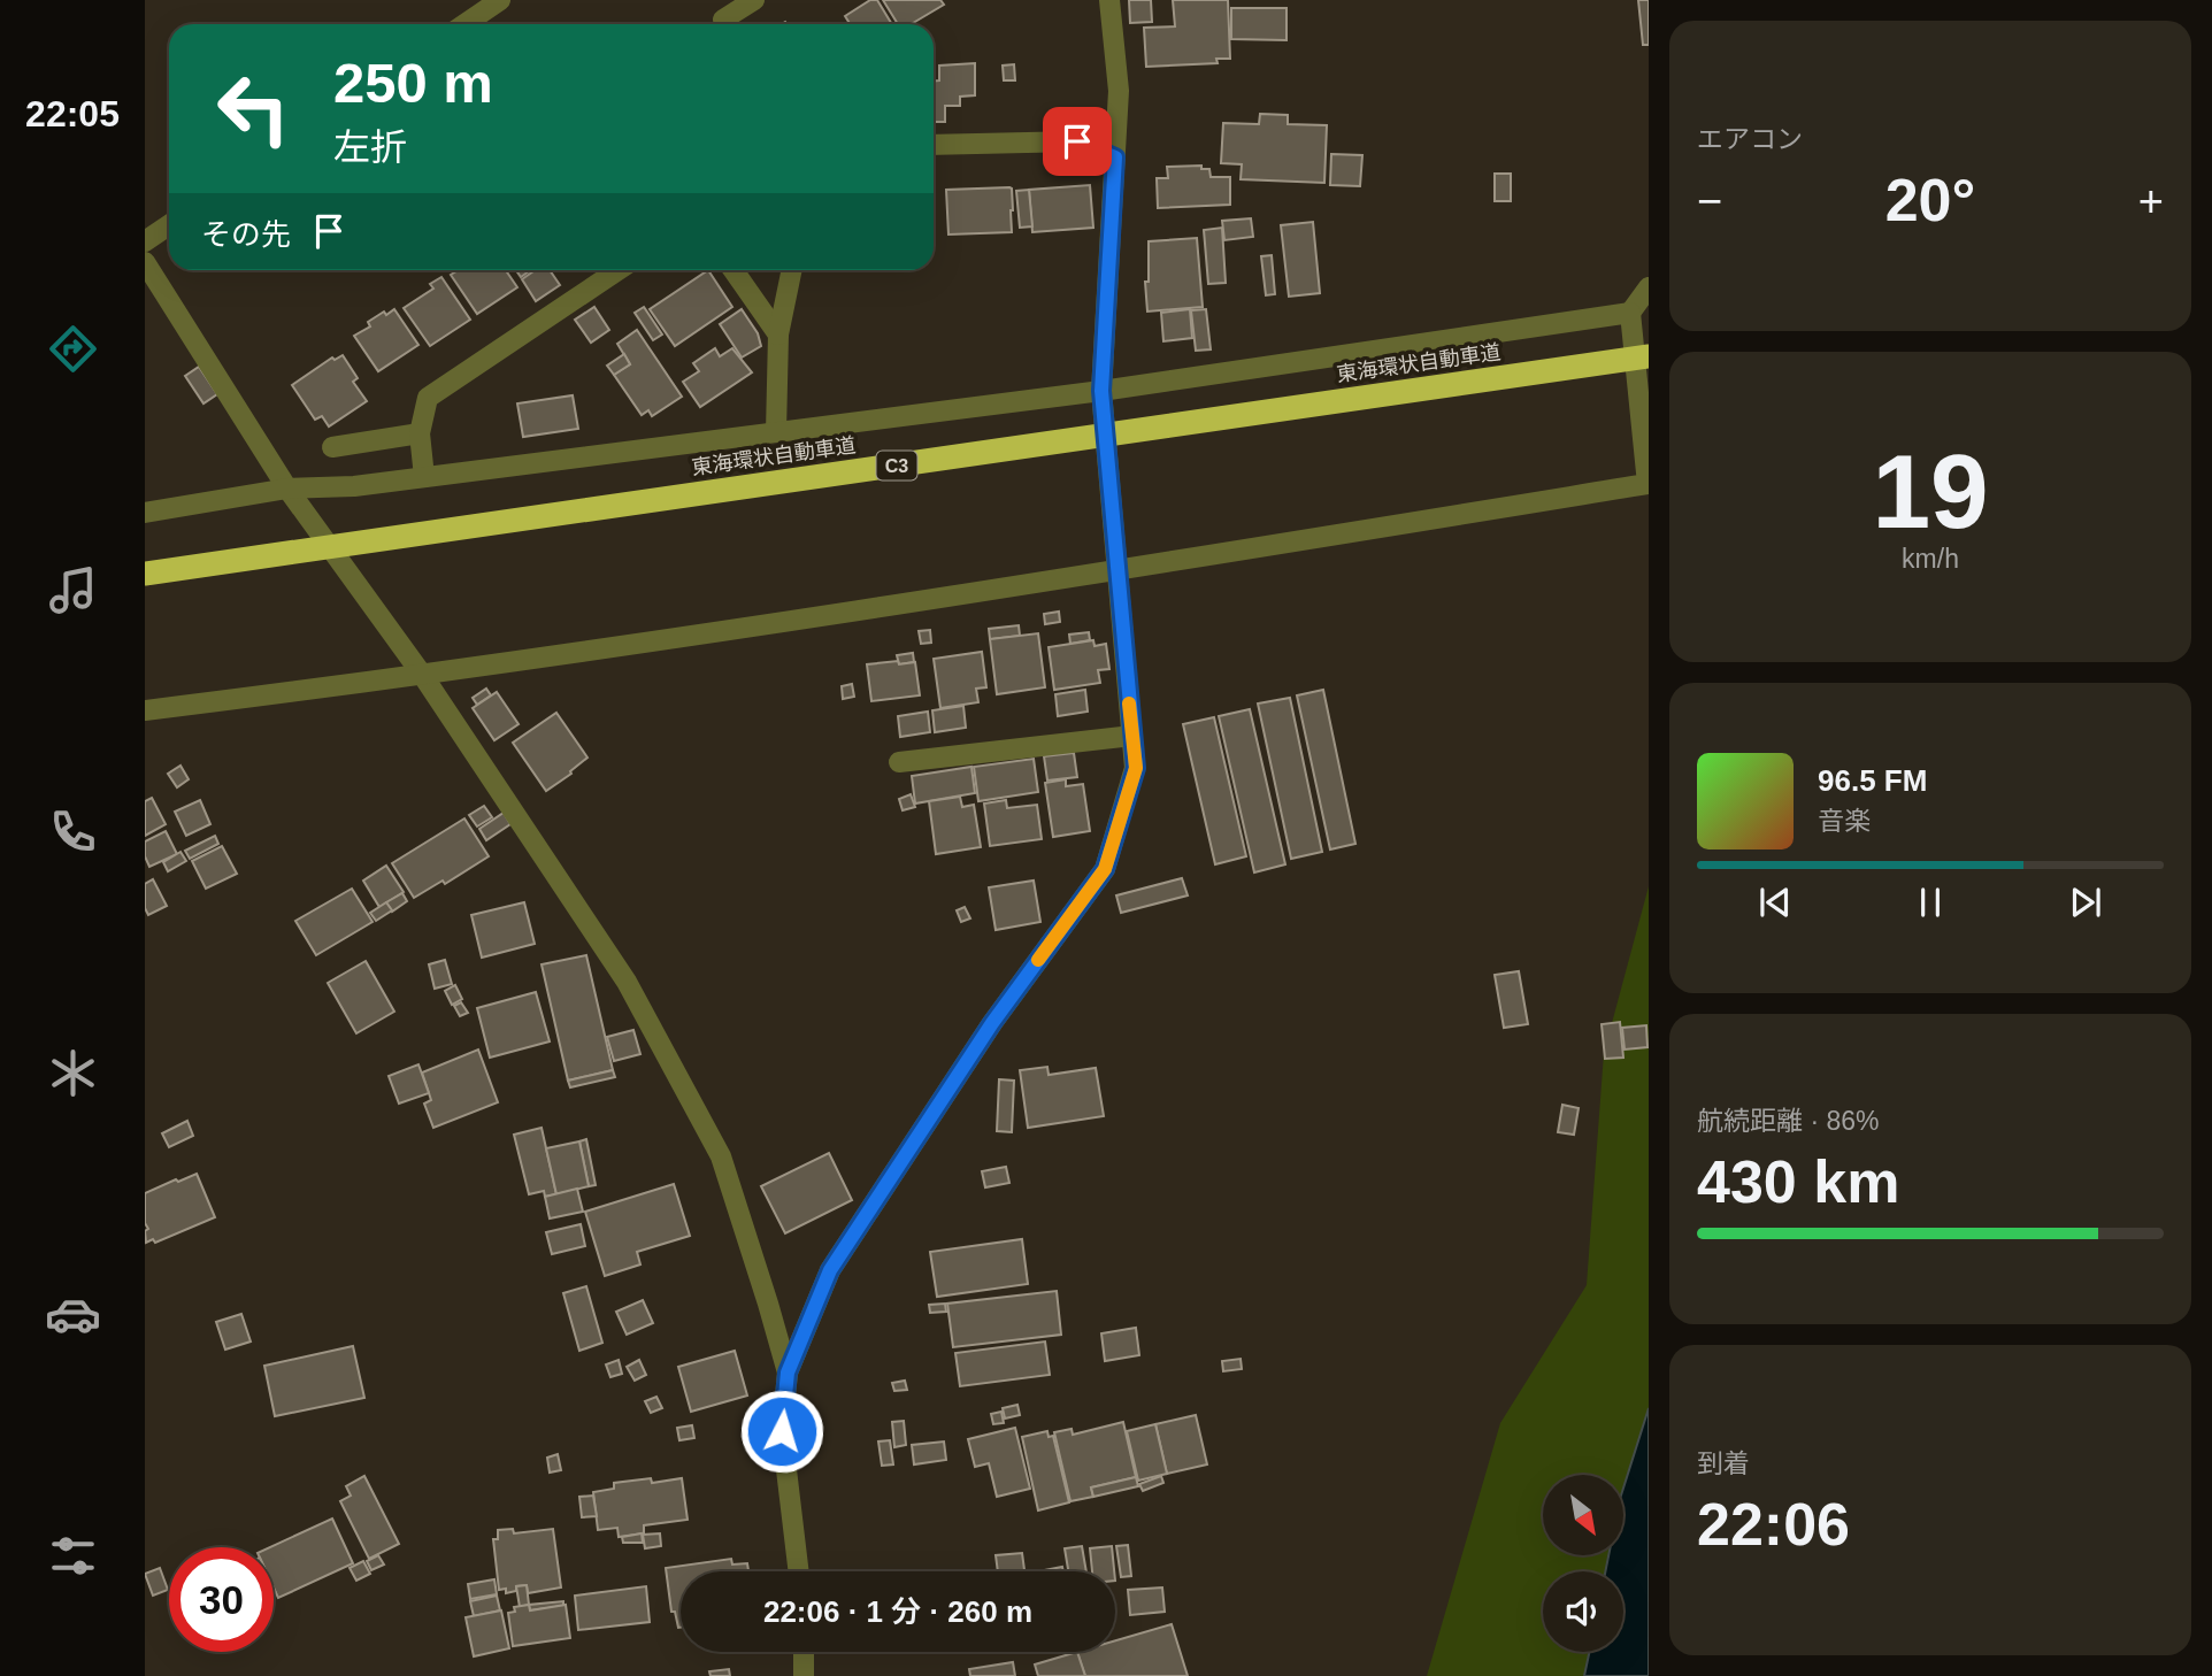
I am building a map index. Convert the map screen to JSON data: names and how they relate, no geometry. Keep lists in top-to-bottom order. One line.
{"streets":{"highway":["東海環状自動車道","C3"]},"north":"bottom right","page":{"tabs":"22:05","tile":["エアコン",["19","km/h"],["航続距離 · 86%","430 km"],["到着","22:06"]],"turn":["250 m","左折"],"heat":["−","20°","+"],"then":"その先","song":["96.5 FM","音楽"],"limit":"30","trip":"22:06 · 1 分 · 260 m"}}
